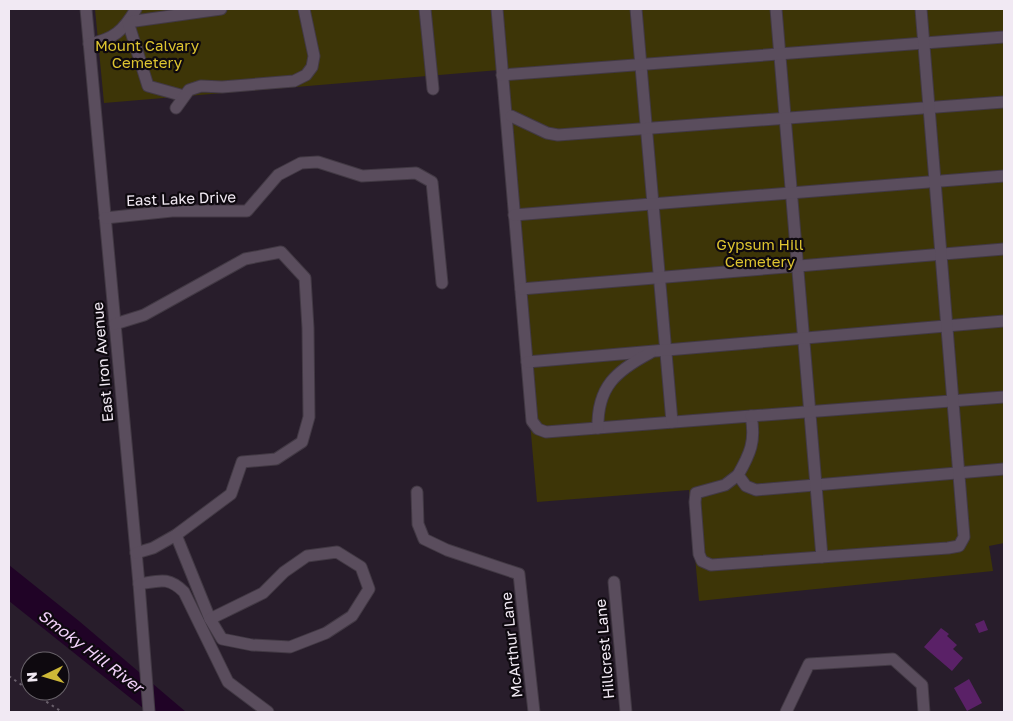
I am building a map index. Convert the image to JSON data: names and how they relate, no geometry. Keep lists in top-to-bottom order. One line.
{"streets":{"street":["East Lake Drive","East Iron Avenue","McArthur Lane","Hillcrest Lane"]},"crossings":[["East Lake Drive","East Iron Avenue"]],"water":["Smoky Hill River"],"parks":["Mount Calvary Cemetery","Gypsum Hill Cemetery"],"north":"left"}
